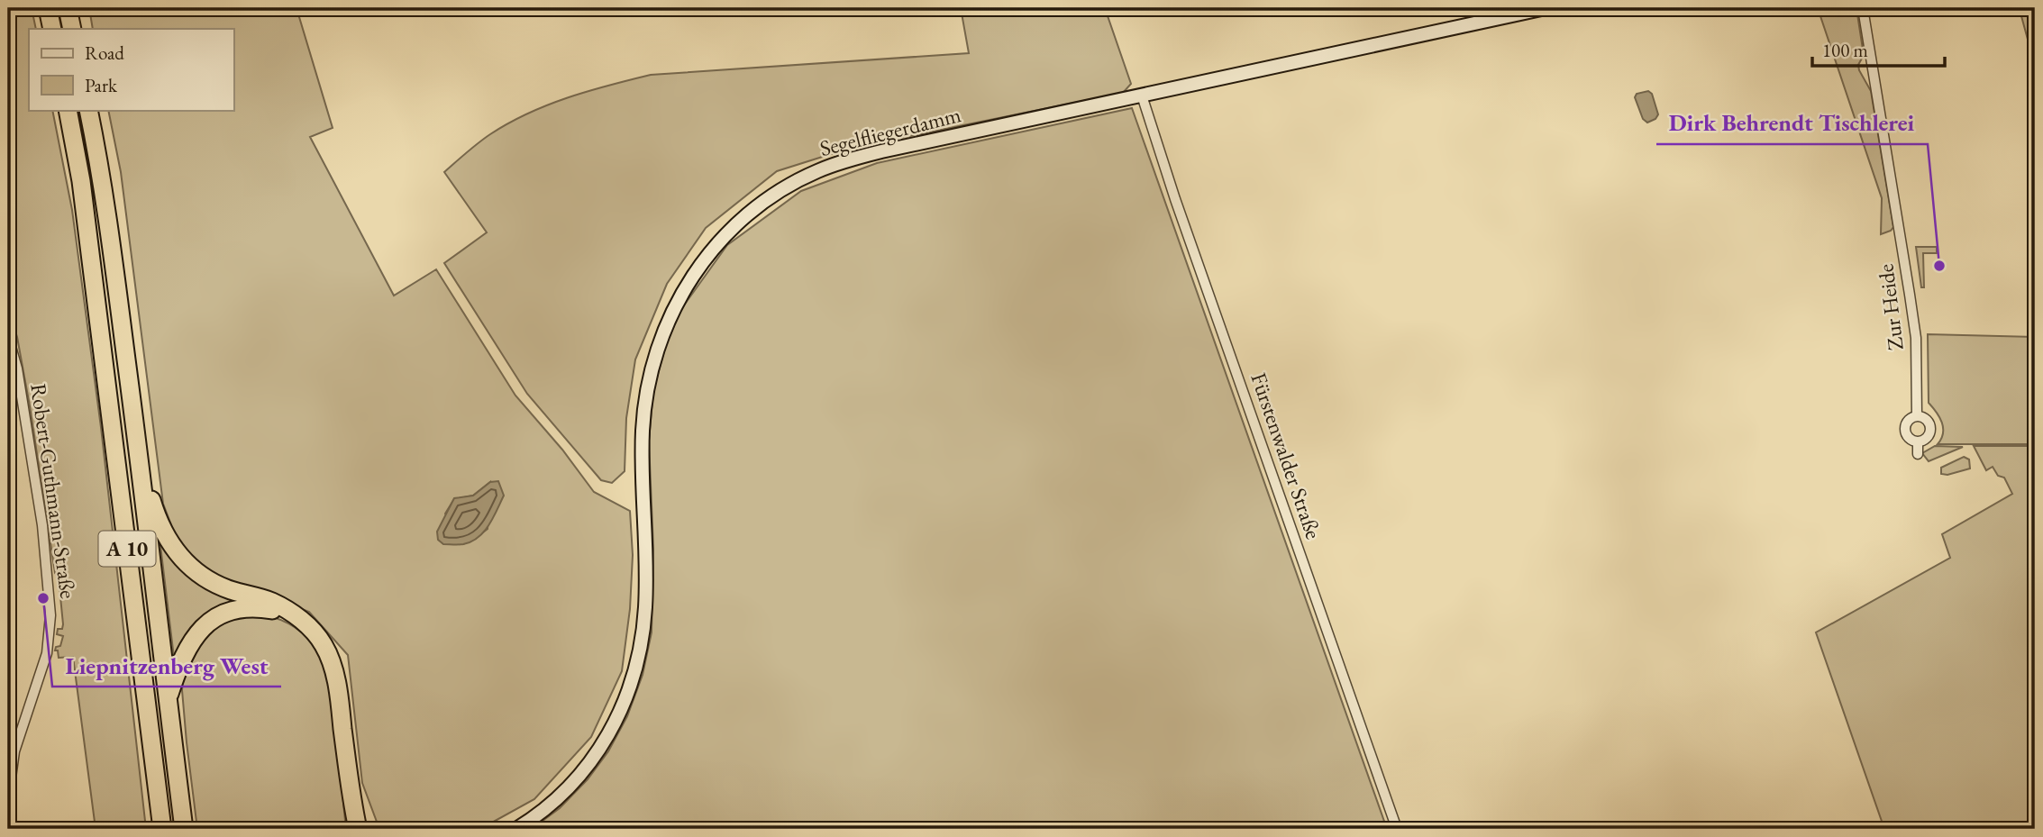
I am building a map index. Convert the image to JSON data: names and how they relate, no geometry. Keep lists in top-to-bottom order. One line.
{"streets":{"highway":["A 10"],"street":["Segelfliegerdamm","Zur Heide","Fürstenwalder Straße","Robert-Guthmann-Straße"]},"crossings":[["Segelfliegerdamm","Fürstenwalder Straße"]],"places":["Dirk Behrendt Tischlerei","Liepnitzenberg West"],"legend":["Road","Park"],"scale_bar":"100 m"}
